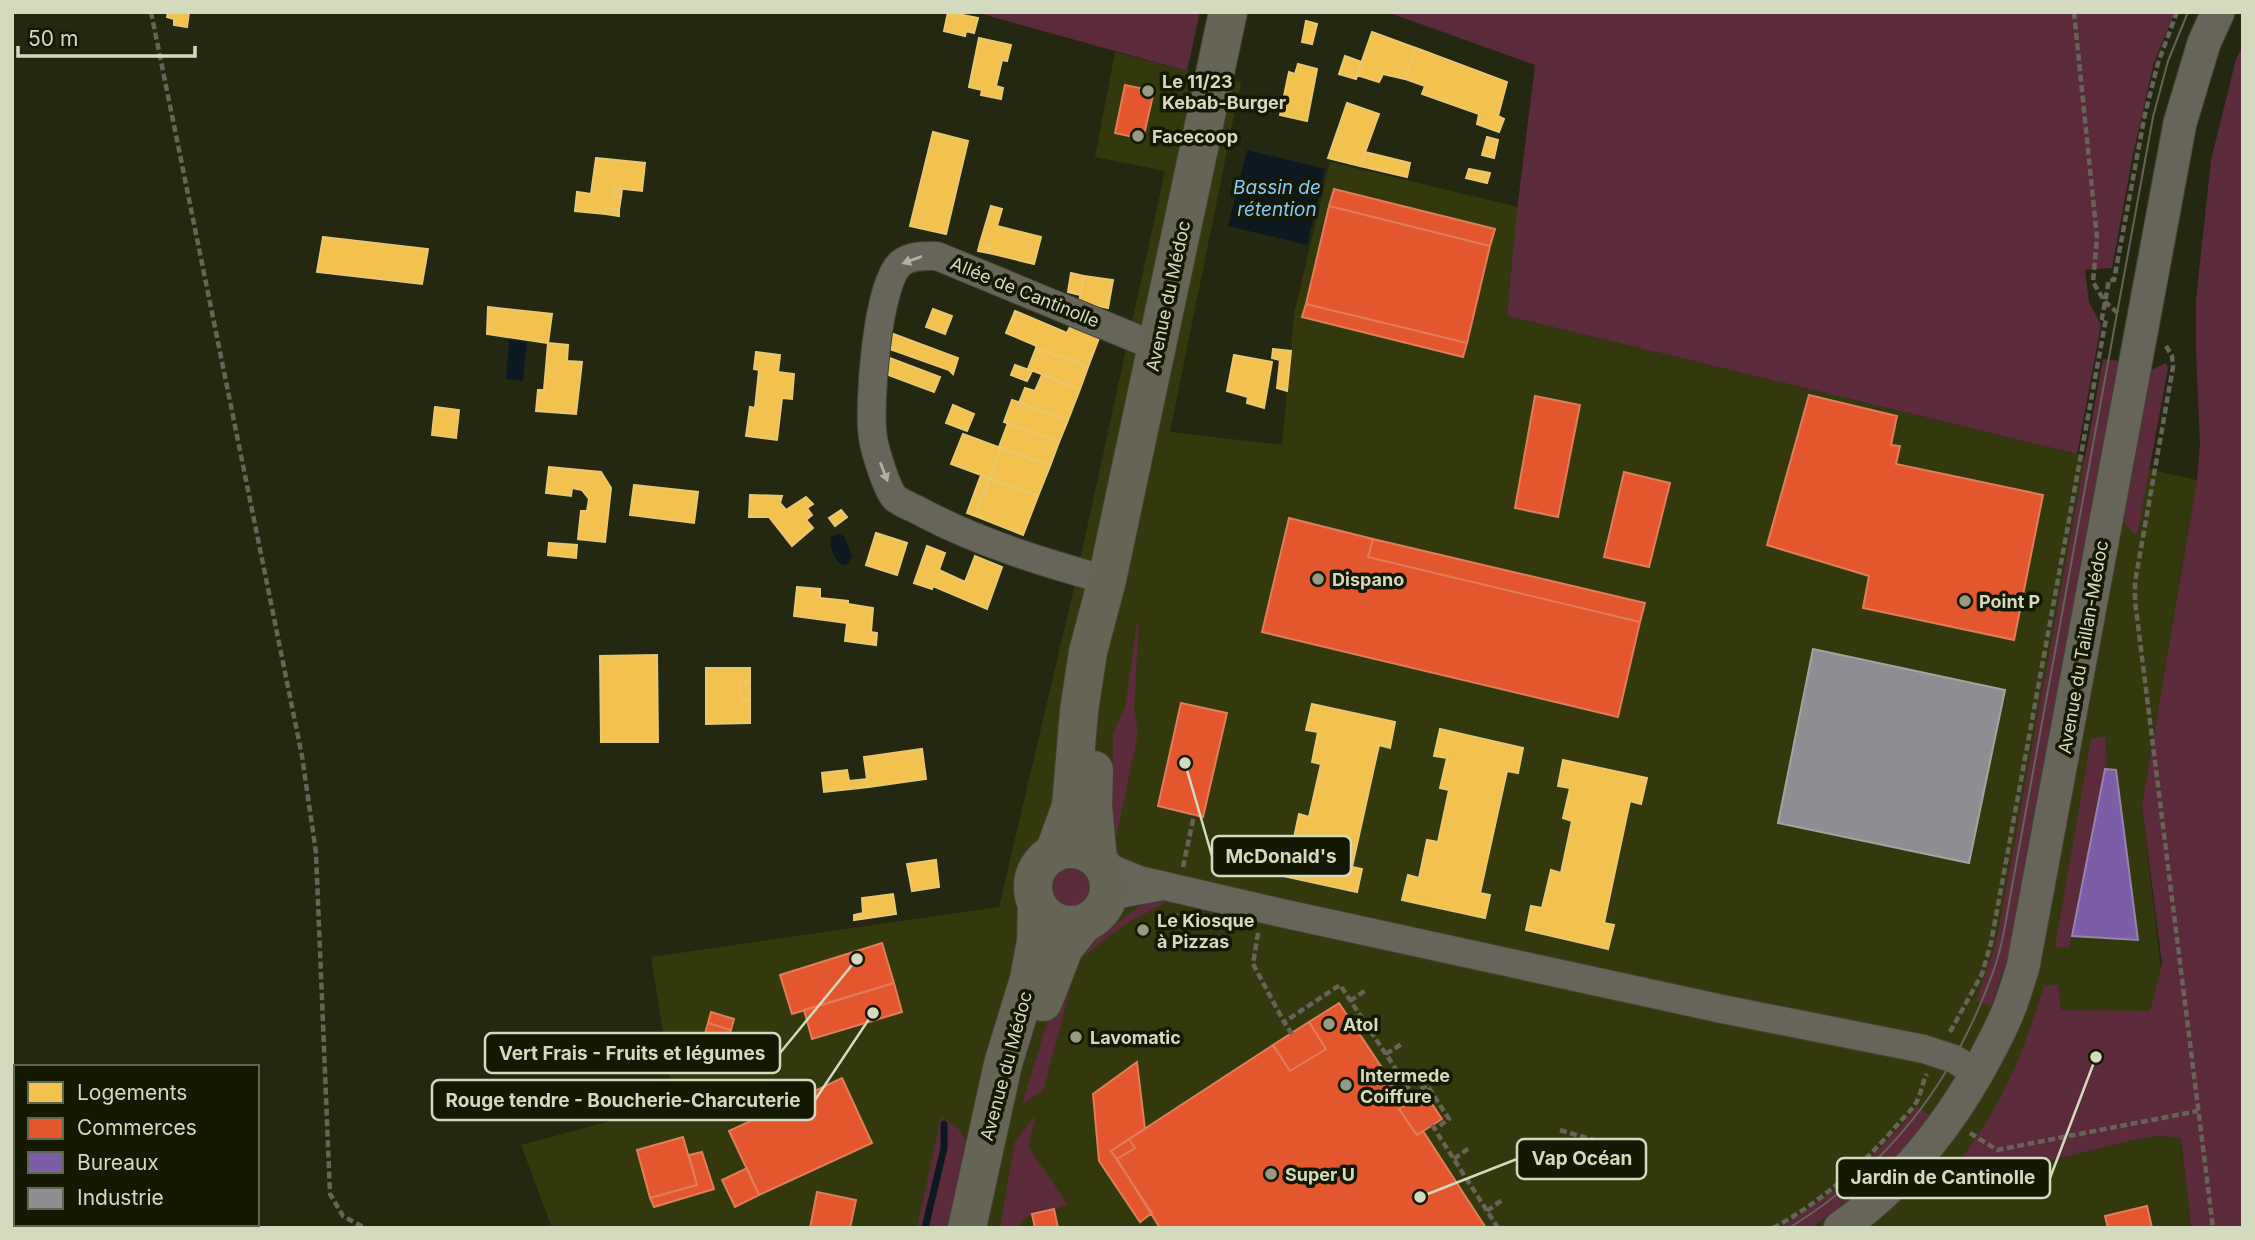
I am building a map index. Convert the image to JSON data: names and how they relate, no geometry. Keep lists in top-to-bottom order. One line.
{"streets":{"main road":["Avenue du Médoc"],"street":["Allée de Cantinolle","Avenue du Taillan-Médoc"]},"crossings":[["Allée de Cantinolle","Avenue du Médoc"]],"water":["Bassin de rétention"],"places":["Le 11/23 Kebab-Burger","Facecoop","Dispano","Point P","McDonald's","Le Kiosque à Pizzas","Vert Frais - Fruits et légumes","Rouge tendre - Boucherie-Charcuterie","Atol","Lavomatic","Jardin de Cantinolle","Intermede Coiffure","Super U","Vap Océan"],"legend":["Logements","Commerces","Bureaux","Industrie"],"scale_bar":"50 m"}
